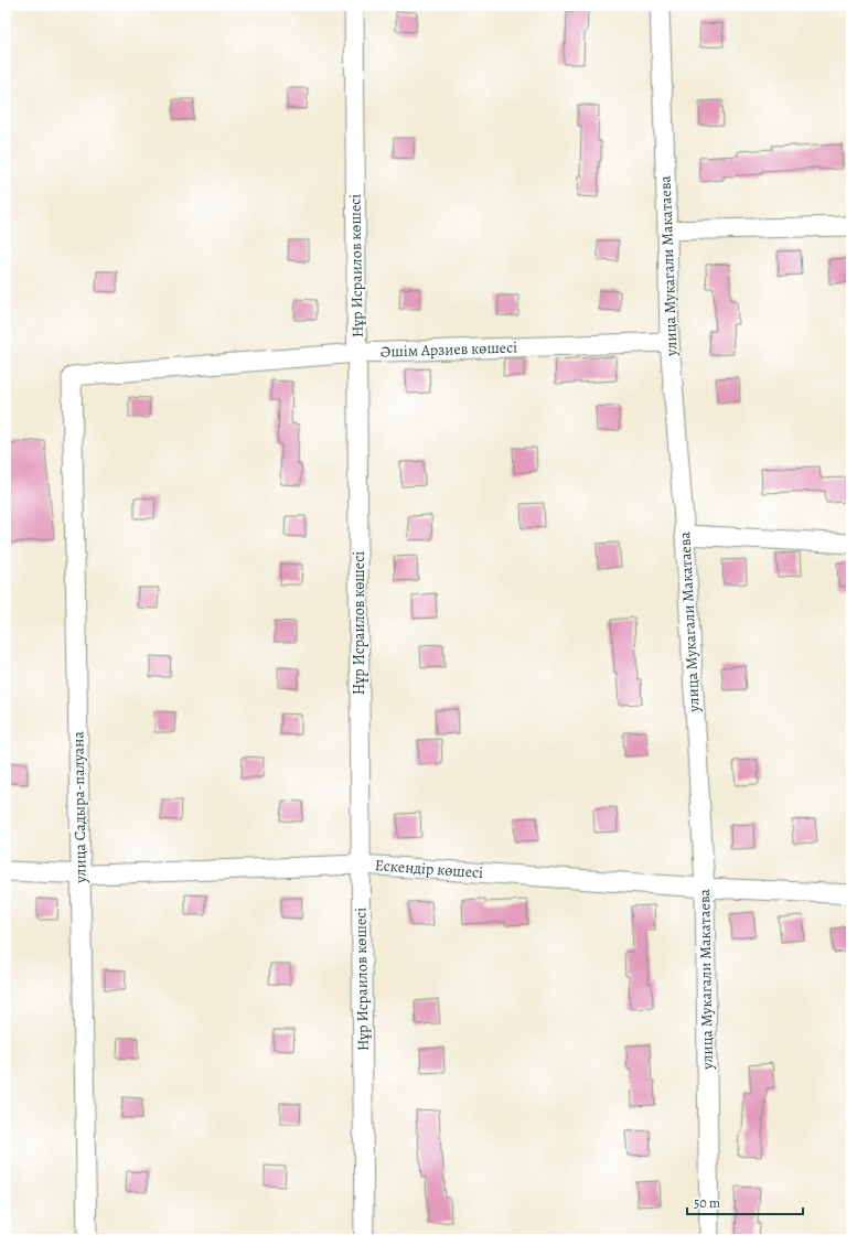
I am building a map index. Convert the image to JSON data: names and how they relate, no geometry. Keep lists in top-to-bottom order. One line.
{"streets":{"street":["Нұр Исраилов көшесі","улица Мукагали Макатаева","Әшім Арзиев көшесі","улица Садыра-палуана","Ескендір көшесі"]},"crossings":[["Нұр Исраилов көшесі","Әшім Арзиев көшесі"],["Нұр Исраилов көшесі","Ескендір көшесі"],["улица Мукагали Макатаева","Әшім Арзиев көшесі"],["улица Мукагали Макатаева","Ескендір көшесі"],["Әшім Арзиев көшесі","улица Садыра-палуана"],["улица Садыра-палуана","Ескендір көшесі"]],"scale_bar":"50 m"}
